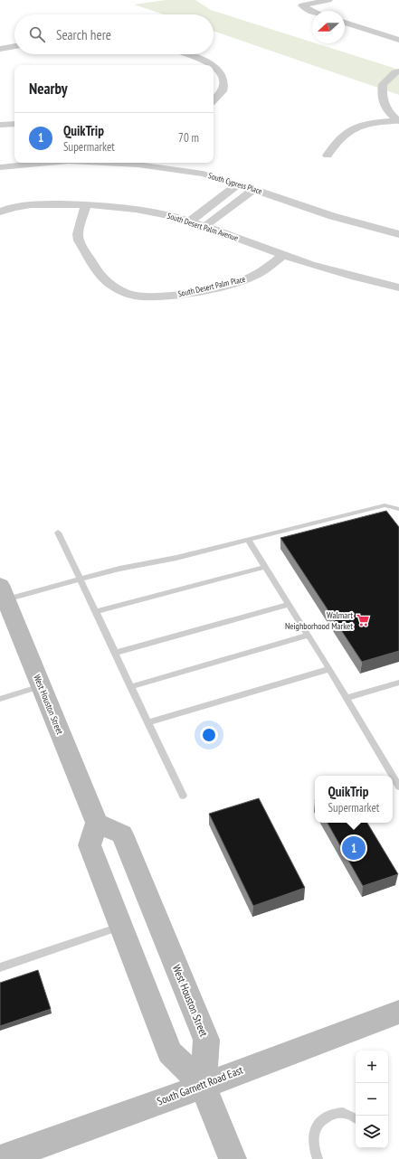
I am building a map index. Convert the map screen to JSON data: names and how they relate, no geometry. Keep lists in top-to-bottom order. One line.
{"streets":{"main road":["West Houston Street","South Garnett Road East"],"street":["South Cypress Place","South Desert Palm Avenue","South Desert Palm Place"]},"crossings":[["South Desert Palm Avenue","South Desert Palm Place"],["West Houston Street","South Garnett Road East"]],"places":{"supermarket":["Walmart Neighborhood Market"]},"north":"left","page":{"search":"Search here","heading":"Nearby","list":[{"mark":"1","name":"QuikTrip","note":"Supermarket","value":"70 m"}],"popup":["QuikTrip","Supermarket"],"pins":"1","map_buttons":["+","−"]}}
